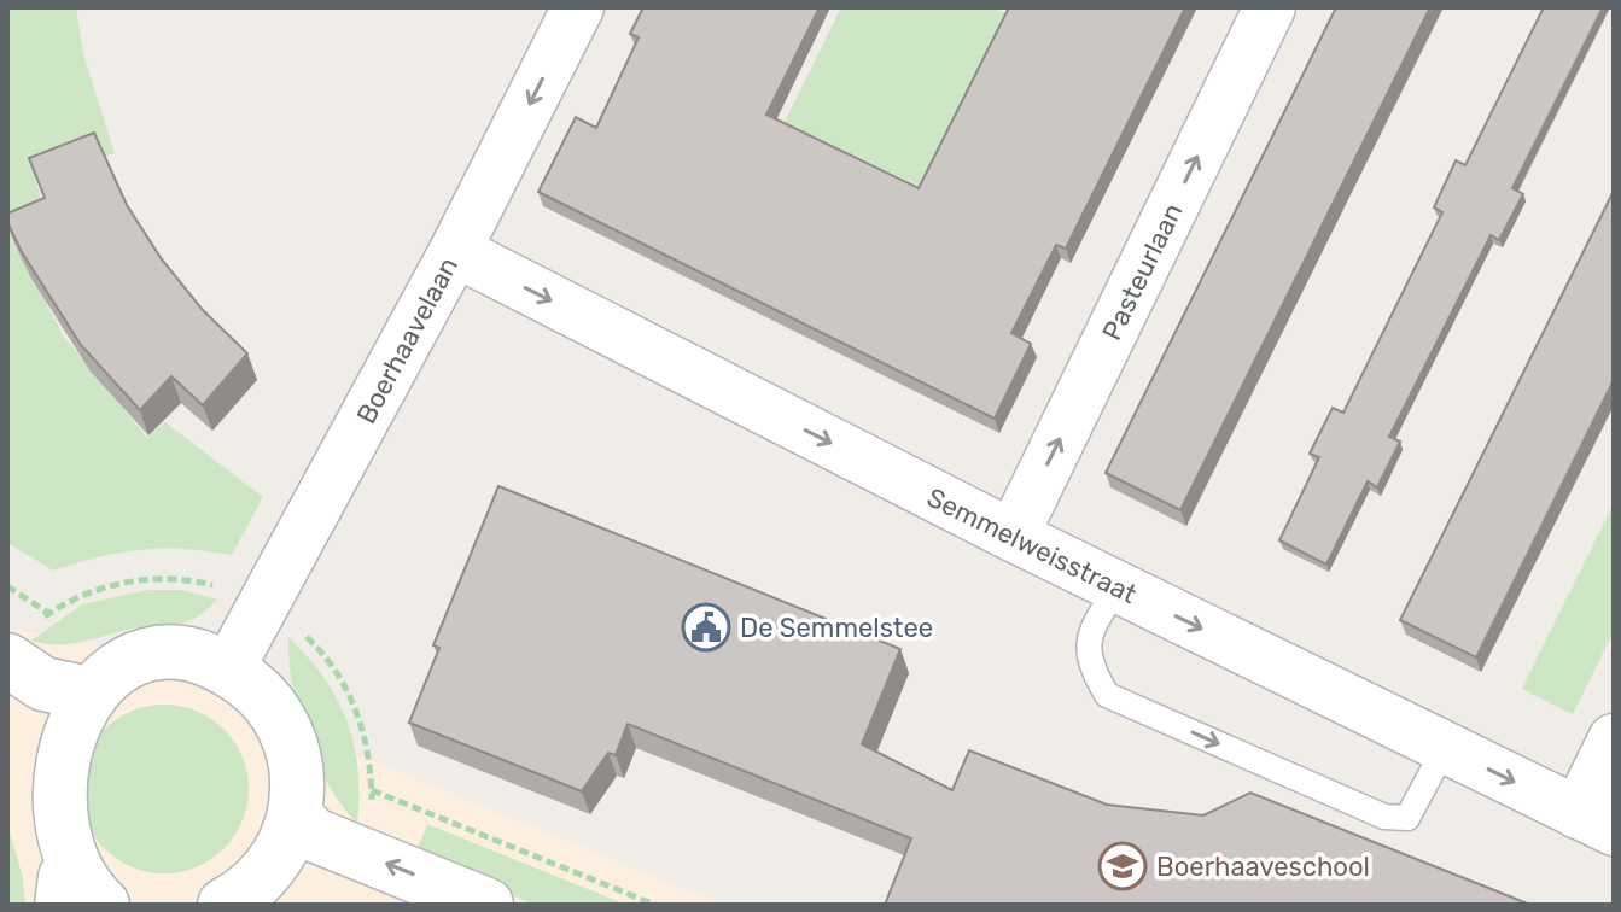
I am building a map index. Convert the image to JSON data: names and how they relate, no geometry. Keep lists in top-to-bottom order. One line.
{"streets":{"street":["Pasteurlaan","Boerhaavelaan","Semmelweisstraat"]},"crossings":[["Pasteurlaan","Semmelweisstraat"],["Boerhaavelaan","Semmelweisstraat"]],"one_way":["Pasteurlaan","Boerhaavelaan","Semmelweisstraat"],"places":{"public building":["De Semmelstee"],"school or university":["Boerhaaveschool"]}}
